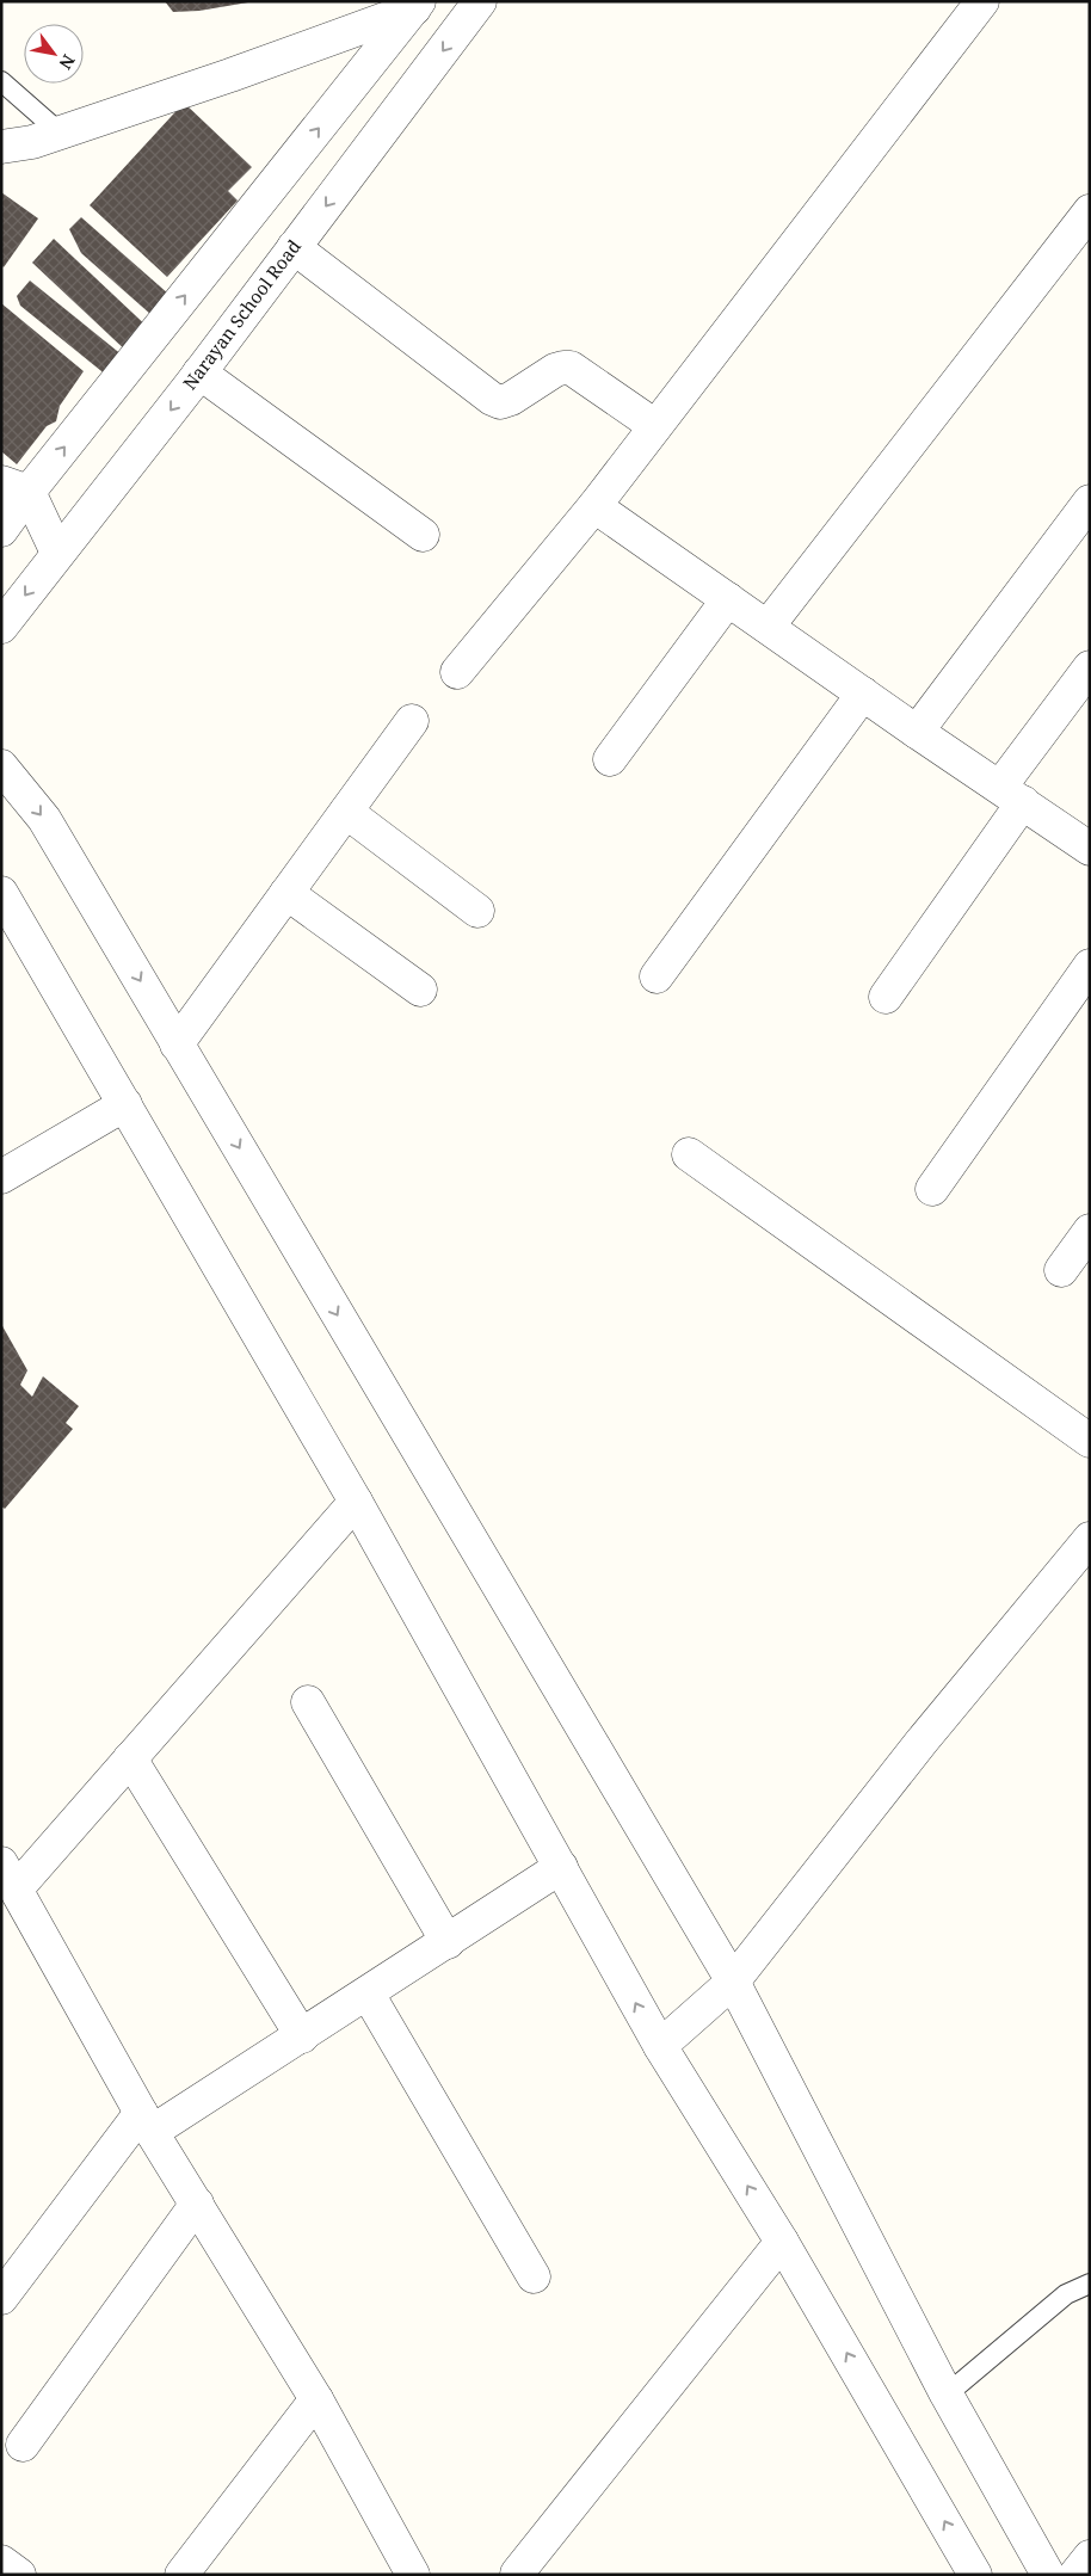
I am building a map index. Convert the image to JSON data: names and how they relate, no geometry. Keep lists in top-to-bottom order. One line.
{"streets":{"street":["Narayan School Road"]},"north":"bottom right"}
